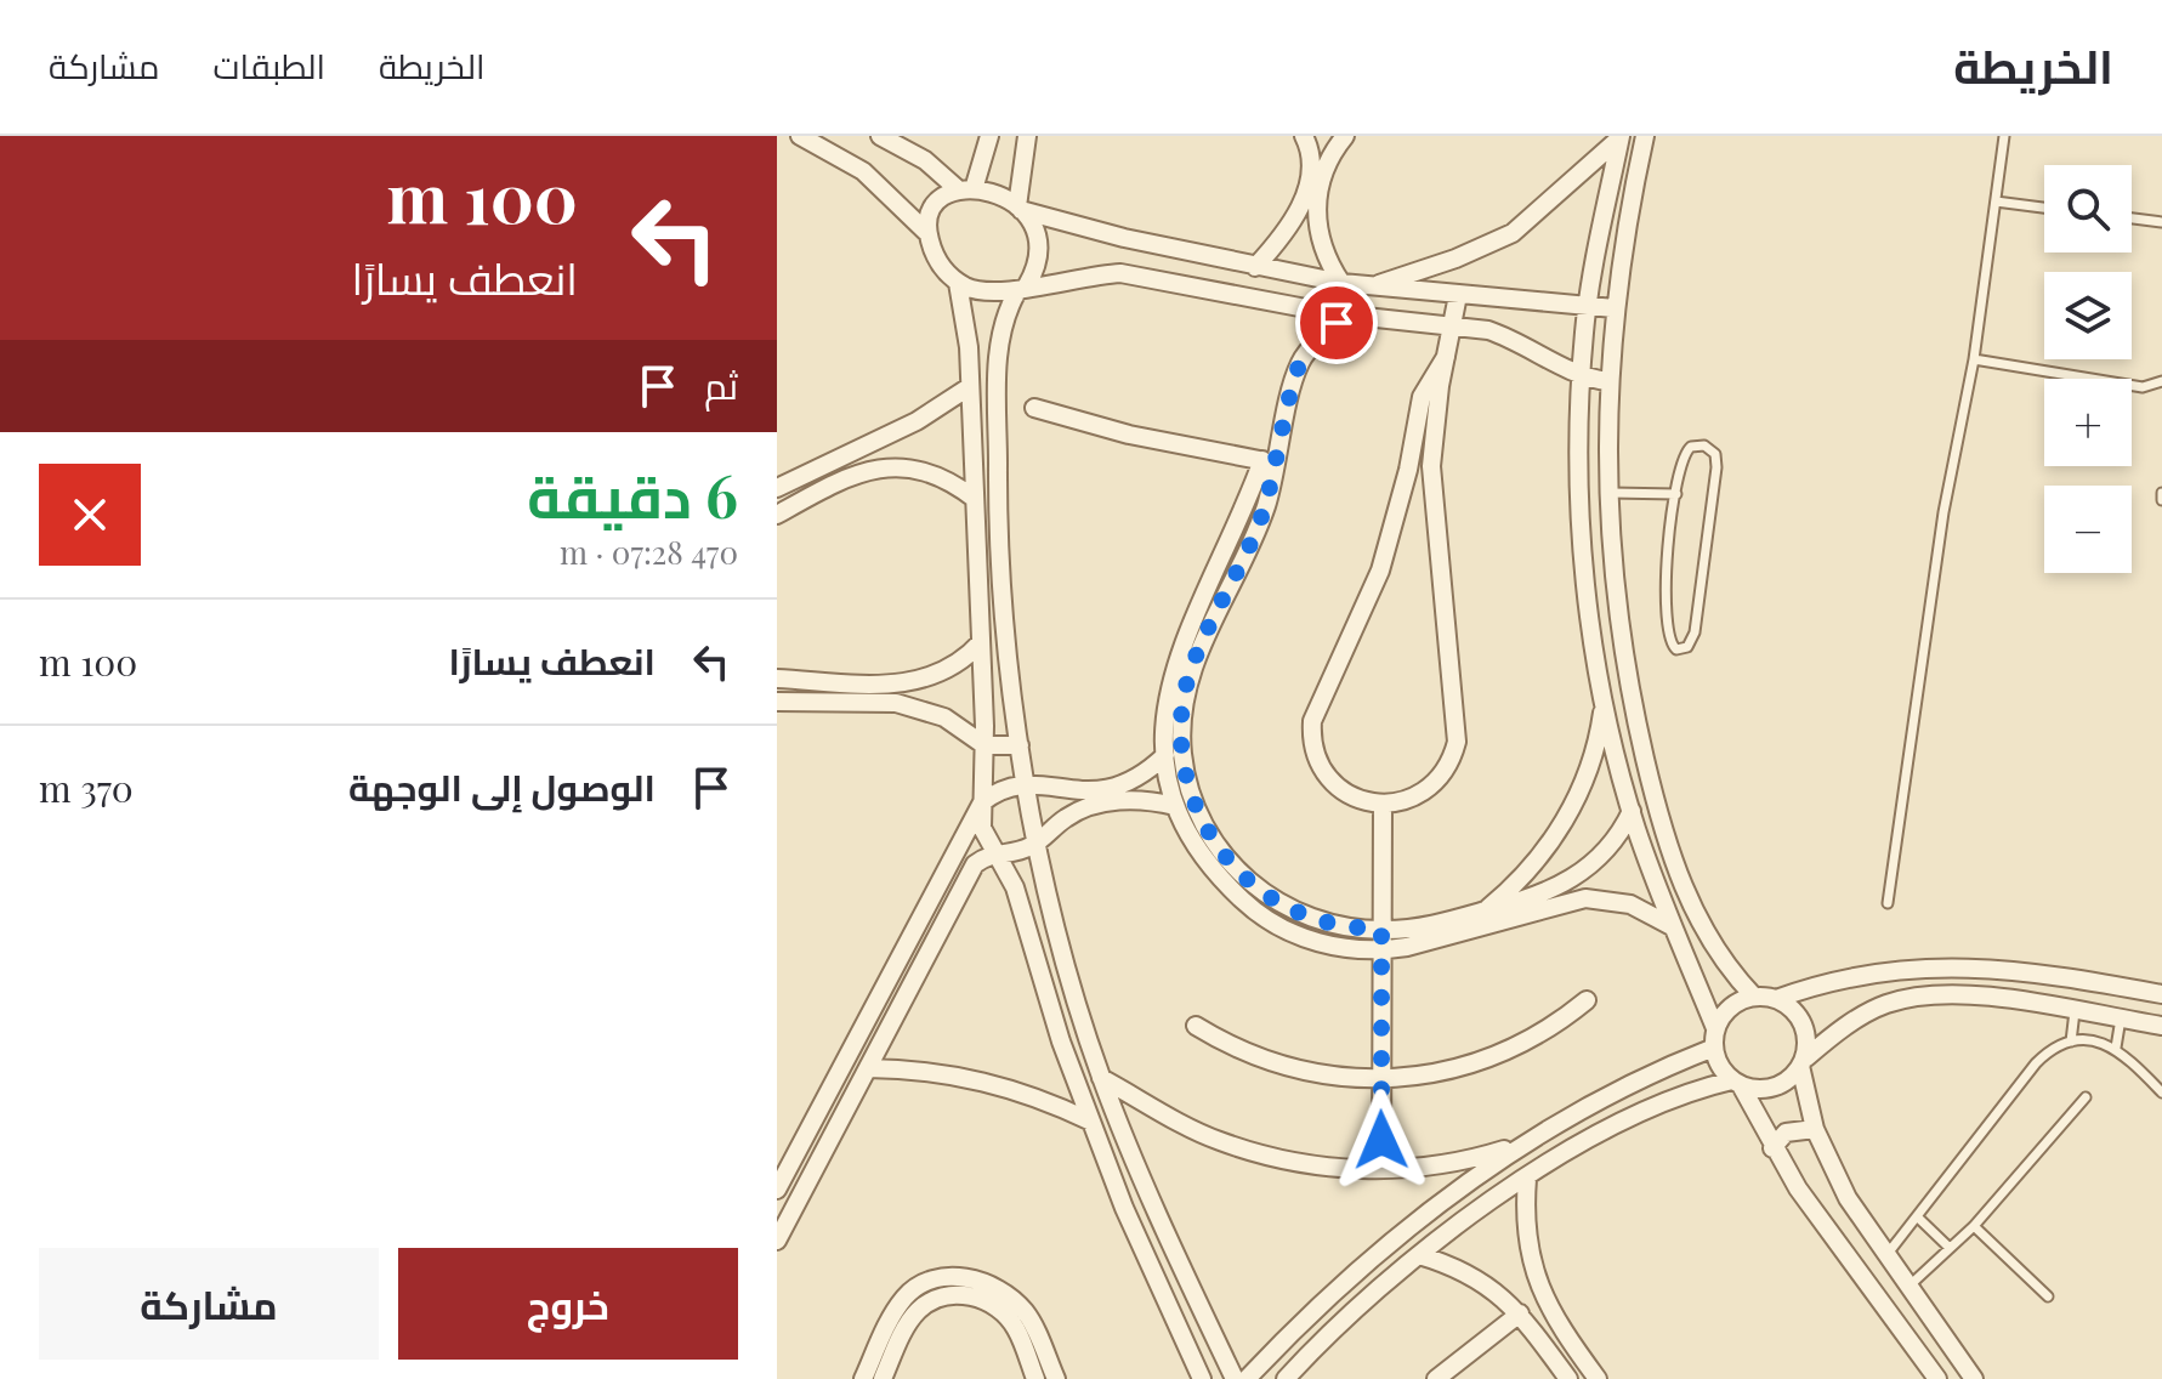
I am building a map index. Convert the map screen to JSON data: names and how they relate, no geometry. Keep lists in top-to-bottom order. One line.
{"page":{"header":"الخريطة","nav":["الخريطة","الطبقات","مشاركة"],"turn":["100 m","انعطف يسارًا"],"map_buttons":["+","−"],"then":"ثم","heading":["6 دقيقة","470 m · 07:28"],"list":[{"name":"انعطف يسارًا","value":"100 m"},{"name":"الوصول إلى الوجهة","value":"370 m"}],"buttons":["خروج","مشاركة"]}}
